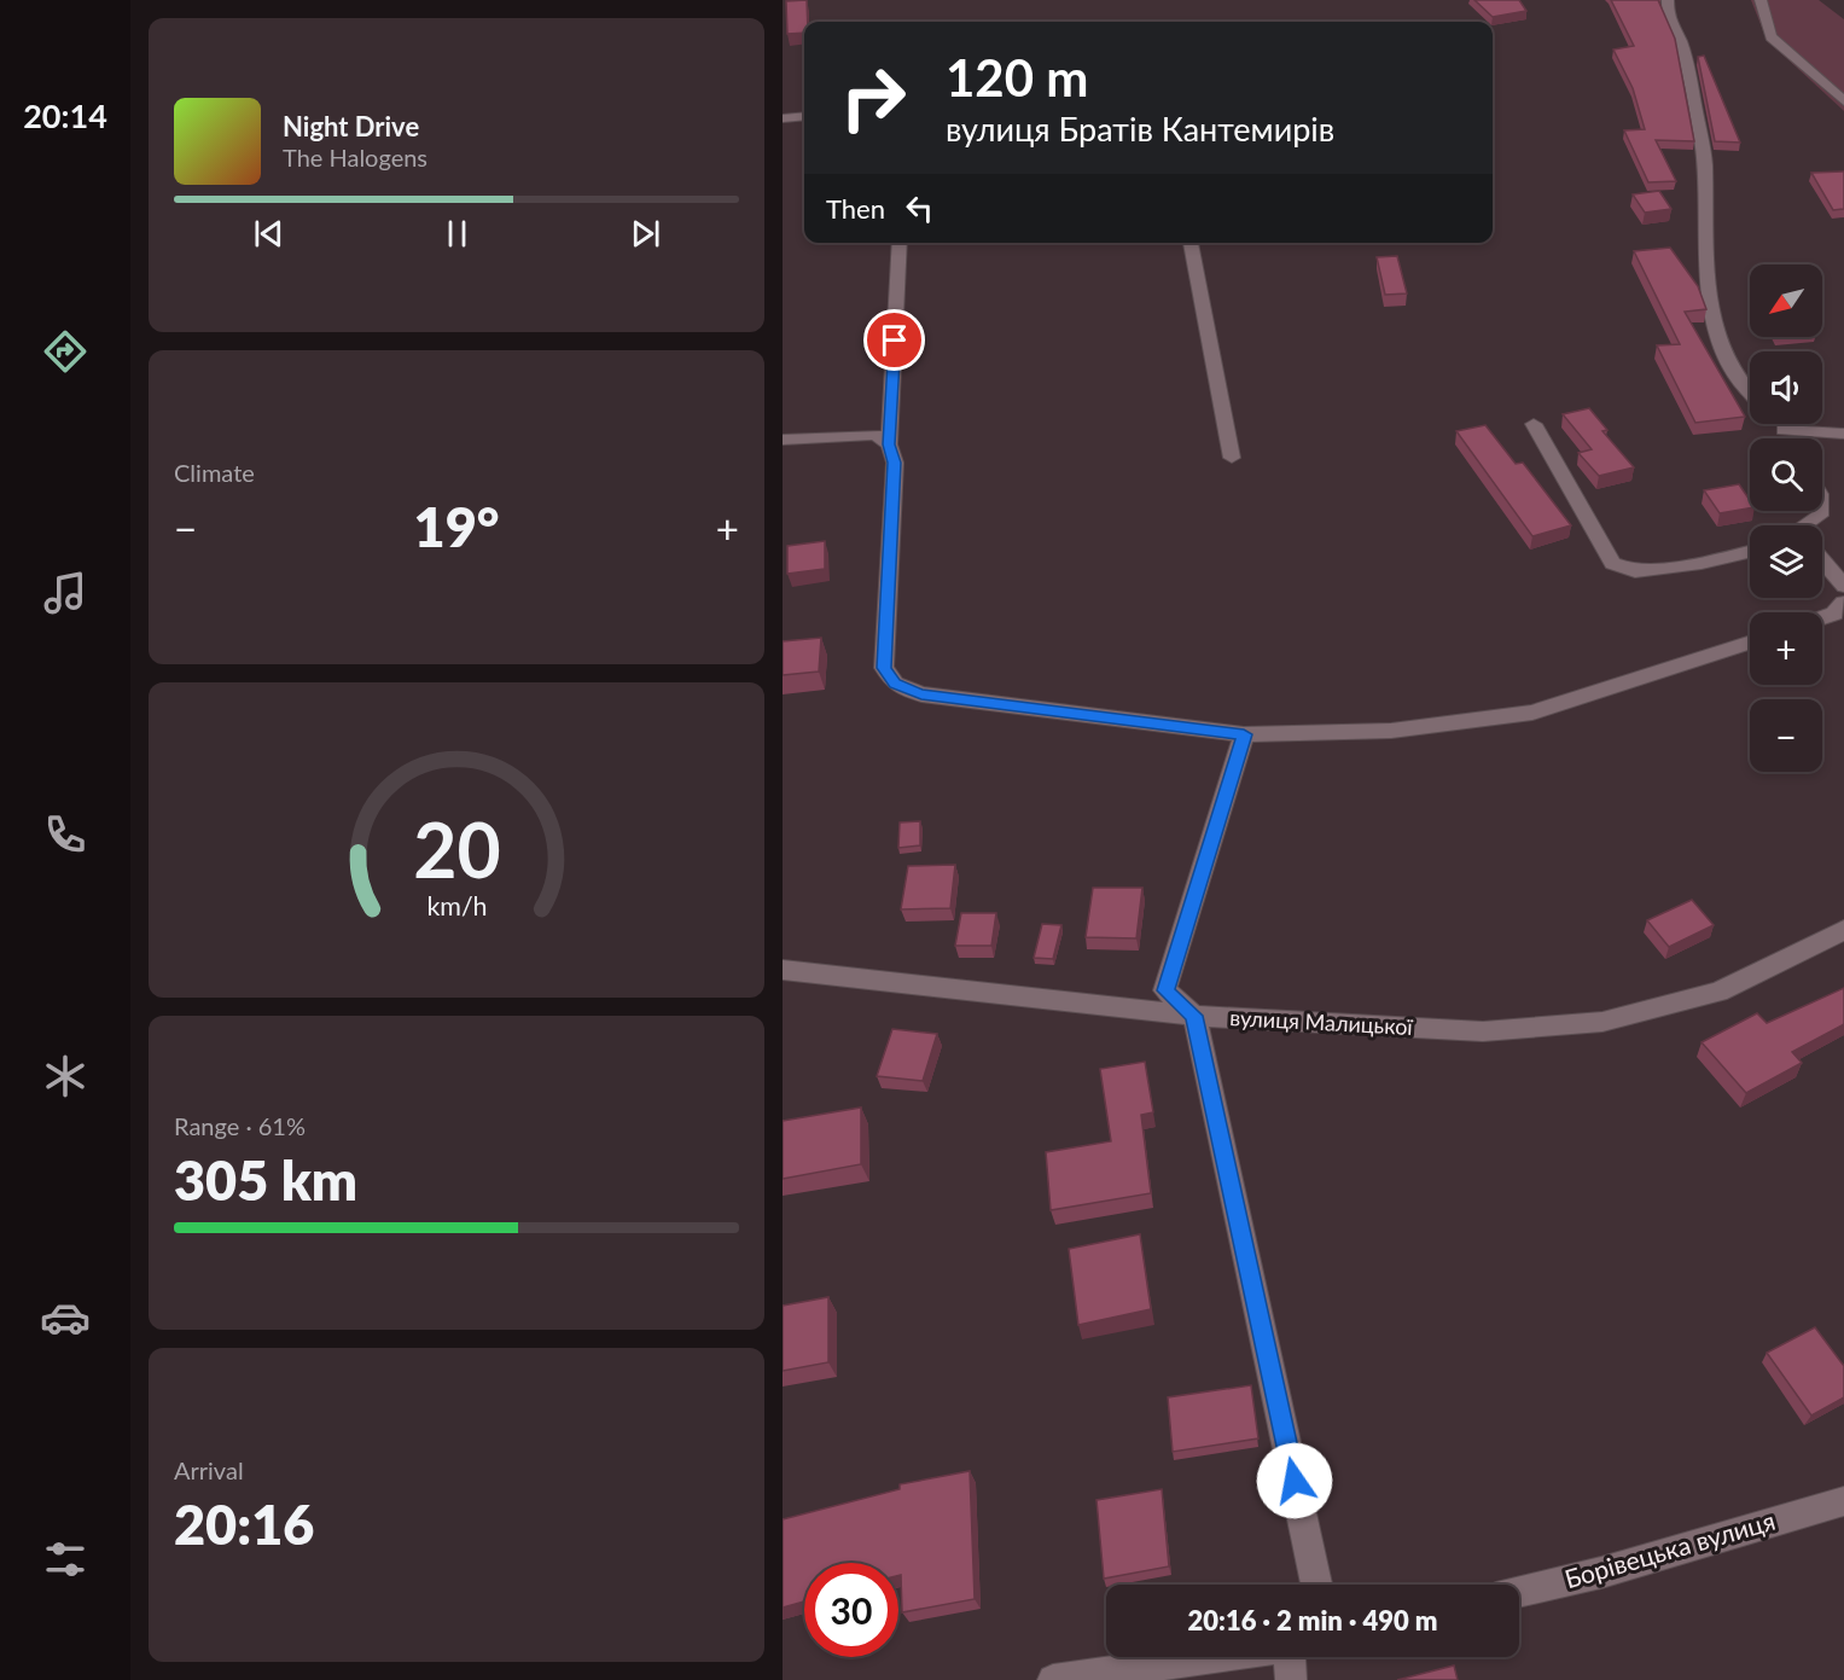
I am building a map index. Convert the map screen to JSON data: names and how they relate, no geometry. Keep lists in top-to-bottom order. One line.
{"streets":{"street":["вулиця Малицької","Борівецька вулиця"]},"north":"bottom left","page":{"tabs":"20:14","turn":["120 m","вулиця Братів Кантемирів"],"song":["Night Drive","The Halogens"],"then":"Then","map_buttons":["+","−"],"tile":["Climate",["Range · 61%","305 km"],["Arrival","20:16"]],"heat":["−","19°","+"],"limit":"30","trip":"20:16 · 2 min · 490 m","gauge":["20","km/h"]}}
